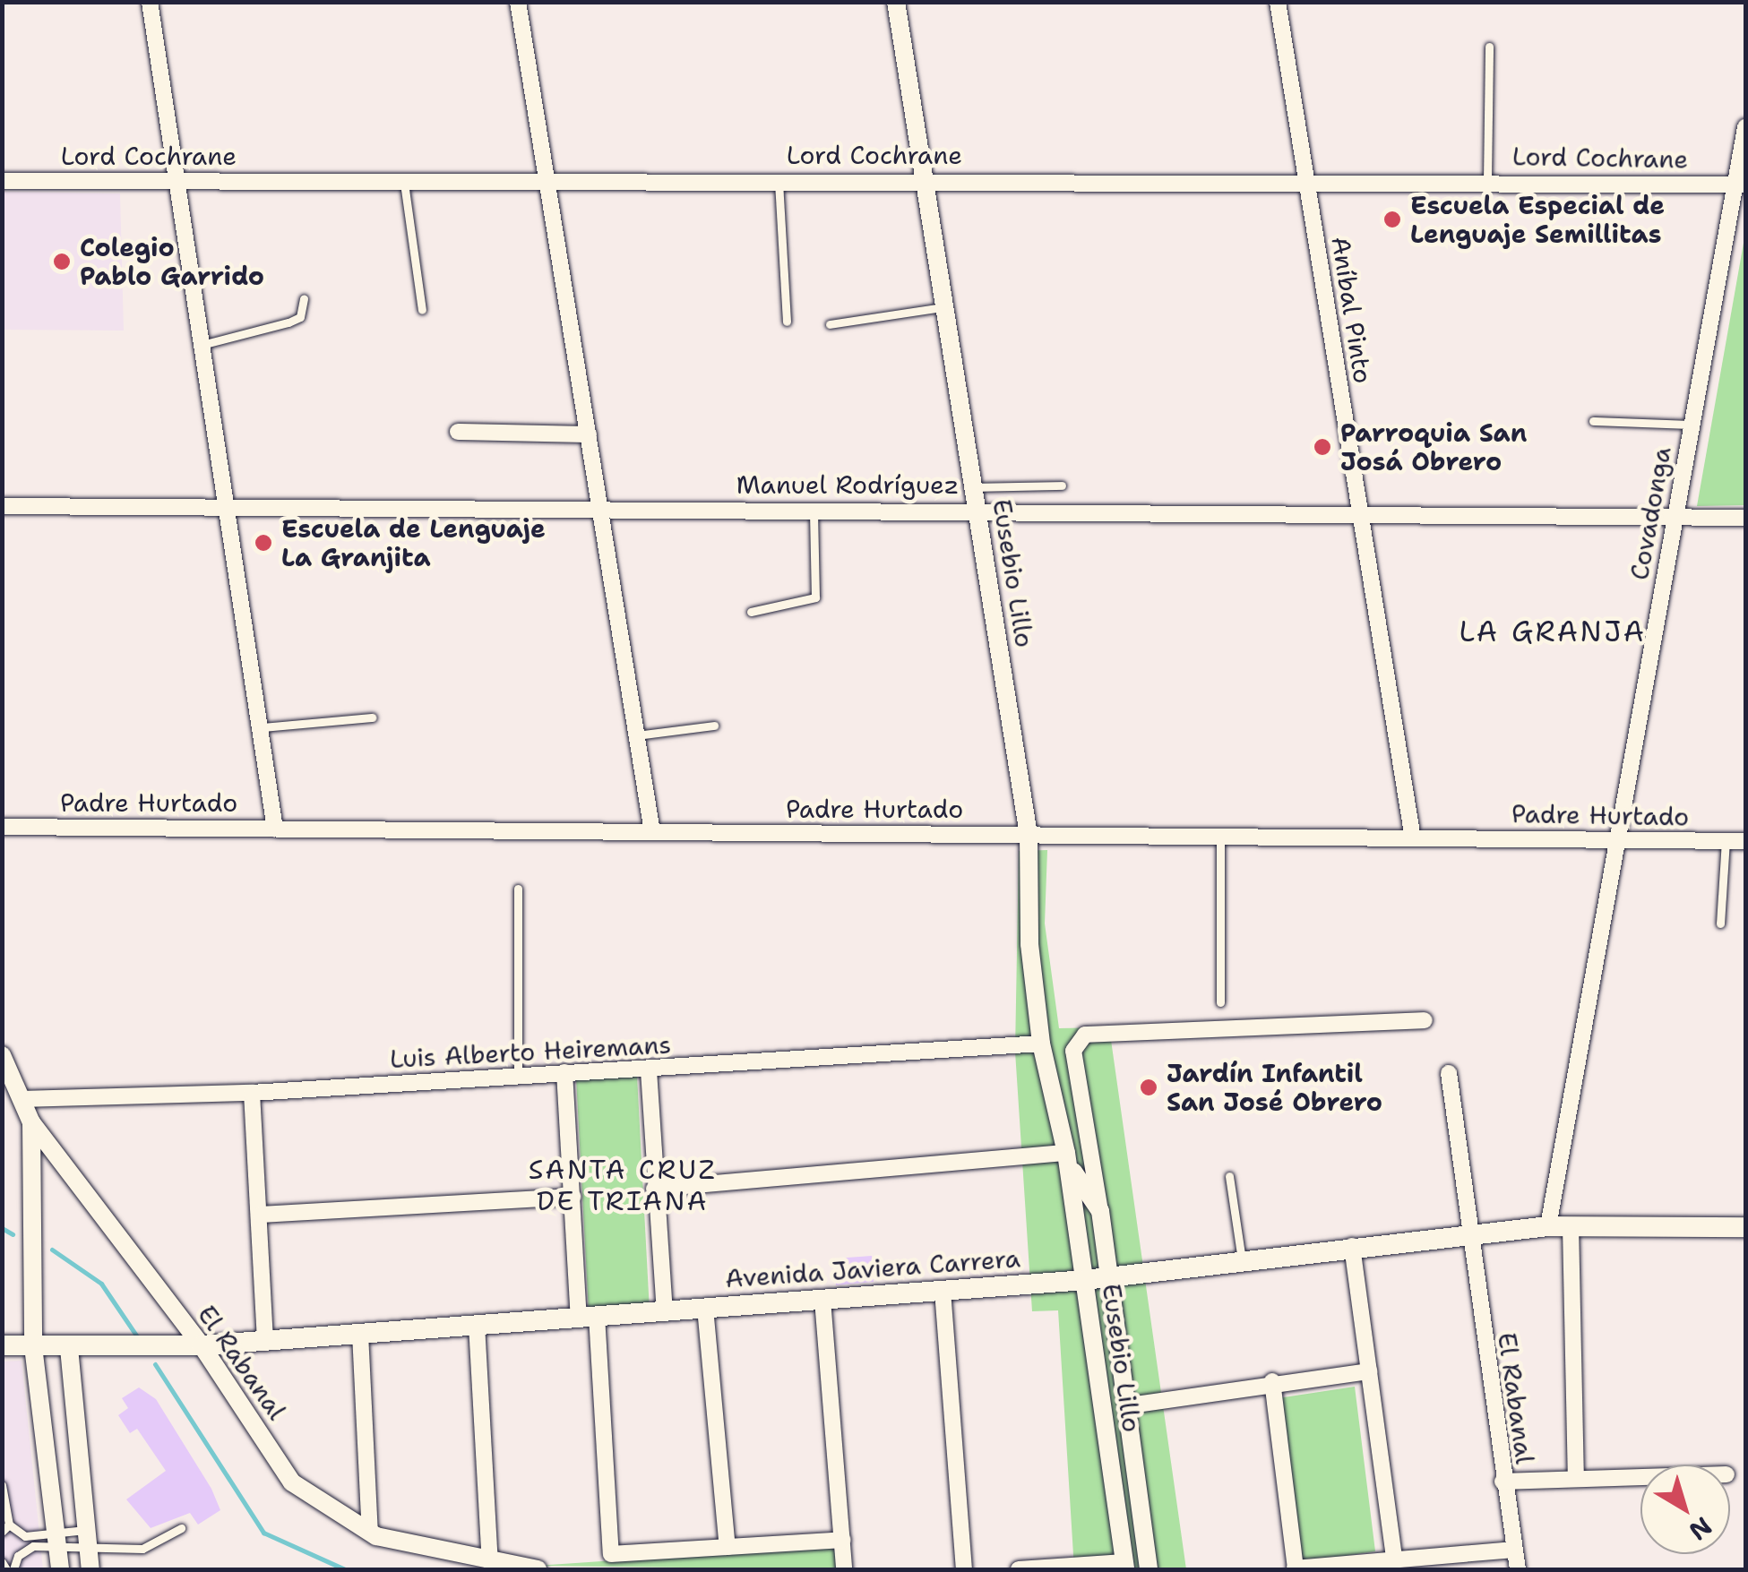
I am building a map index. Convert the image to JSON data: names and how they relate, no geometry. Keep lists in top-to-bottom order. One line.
{"streets":{"main road":["Avenida Javiera Carrera"],"street":["Lord Cochrane","Aníbal Pinto","Manuel Rodríguez","Covadonga","Eusebio Lillo","Padre Hurtado","Luis Alberto Heiremans","El Rabanal"]},"crossings":[["Lord Cochrane","Aníbal Pinto"],["Lord Cochrane","Covadonga"],["Lord Cochrane","Eusebio Lillo"],["Aníbal Pinto","Manuel Rodríguez"],["Aníbal Pinto","Padre Hurtado"],["Manuel Rodríguez","Covadonga"],["Manuel Rodríguez","Eusebio Lillo"],["Covadonga","Padre Hurtado"],["Covadonga","Avenida Javiera Carrera"],["Eusebio Lillo","Padre Hurtado"],["Eusebio Lillo","Luis Alberto Heiremans"],["Eusebio Lillo","Avenida Javiera Carrera"],["Luis Alberto Heiremans","El Rabanal"],["Avenida Javiera Carrera","El Rabanal"]],"districts":["LA GRANJA","SANTA CRUZ DE TRIANA"],"places":["Escuela Especial de Lenguaje Semillitas","Colegio Pablo Garrido","Parroquia San Josá Obrero","Escuela de Lenguaje La Granjita","Jardín Infantil San José Obrero"],"north":"bottom right"}
